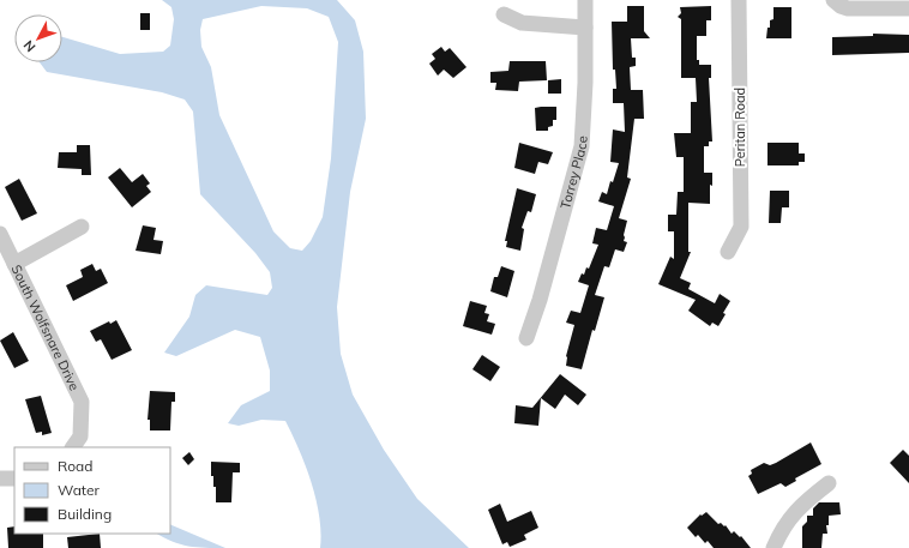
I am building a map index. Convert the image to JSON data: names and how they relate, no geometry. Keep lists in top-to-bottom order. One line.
{"streets":{"street":["Peritan Road","Torrey Place","South Wolfsnare Drive"]},"legend":["Road","Water","Building"],"north":"bottom left"}
